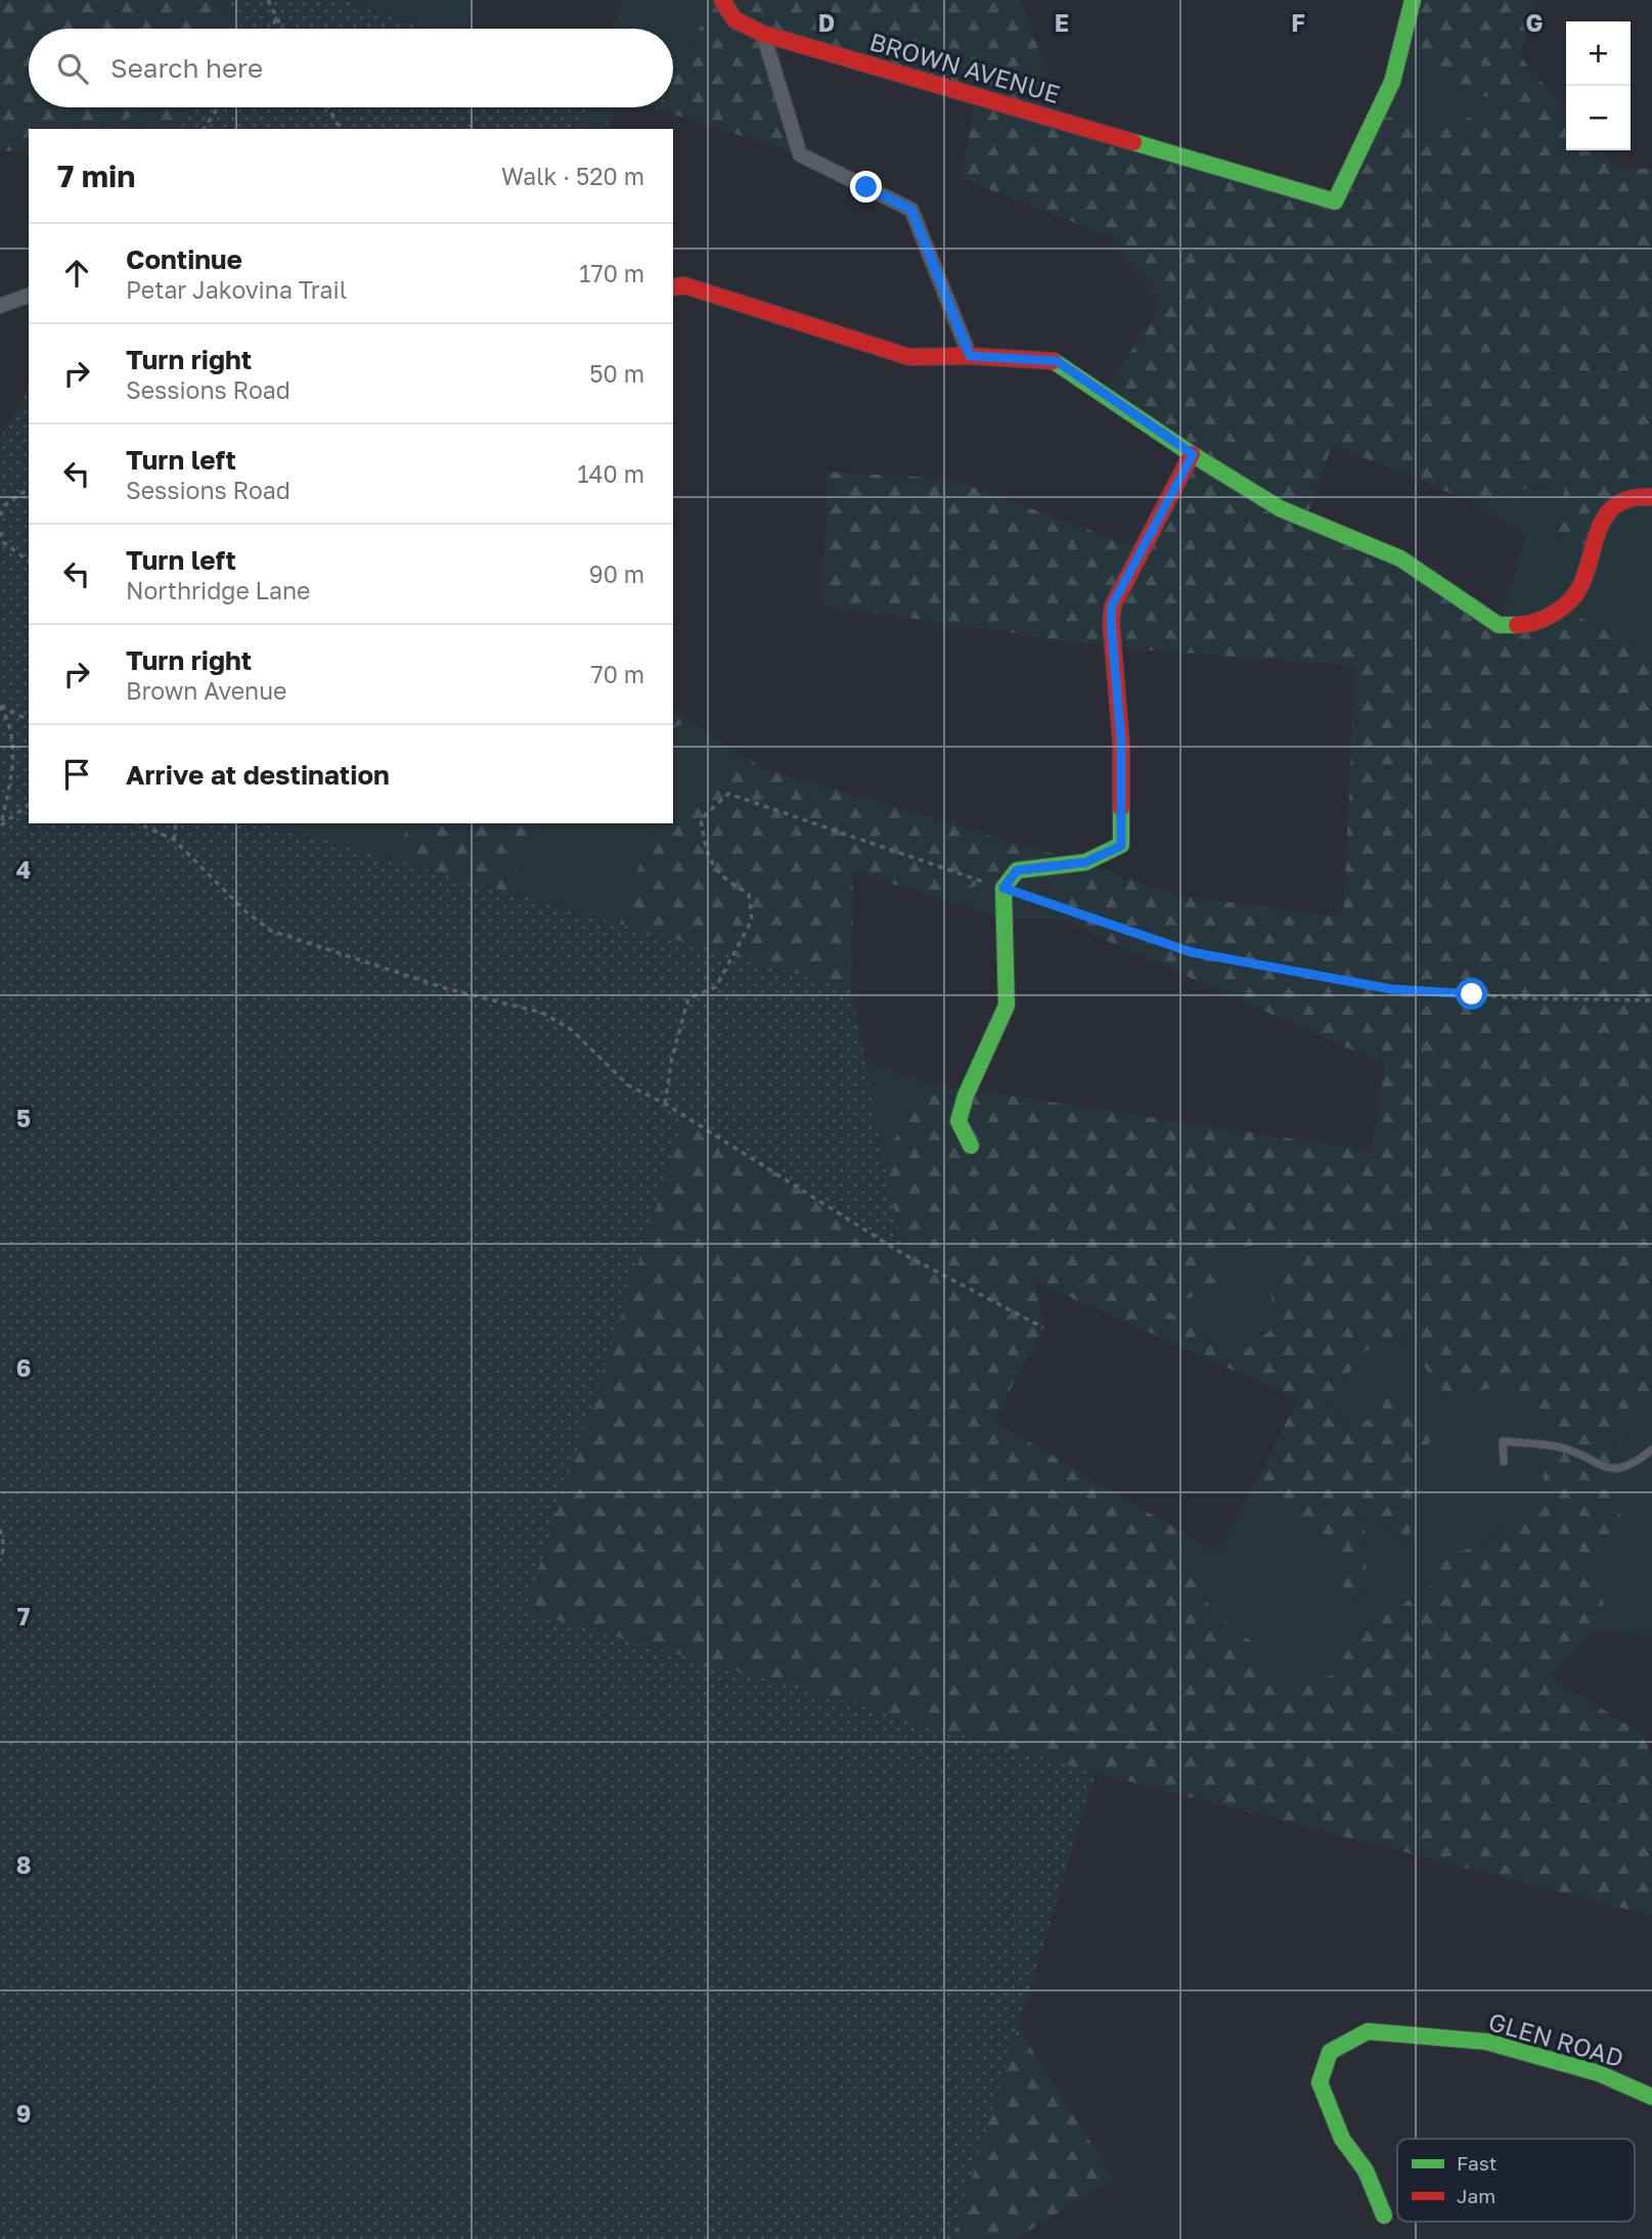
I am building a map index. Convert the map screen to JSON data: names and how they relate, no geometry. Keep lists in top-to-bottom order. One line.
{"streets":{"street":["BROWN AVENUE","GLEN ROAD"]},"legend":["Fast","Jam"],"page":{"map_buttons":["+","−"],"search":"Search here","heading":["7 min","Walk · 520 m"],"list":[["Continue","Petar Jakovina Trail","170 m"],["Turn right","Sessions Road","50 m"],["Turn left","Sessions Road","140 m"],["Turn left","Northridge Lane","90 m"],["Turn right","Brown Avenue","70 m"],"Arrive at destination"]},"grid":{"columns":["D","E","F","G"],"rows":["4","5","6","7","8","9"]}}
